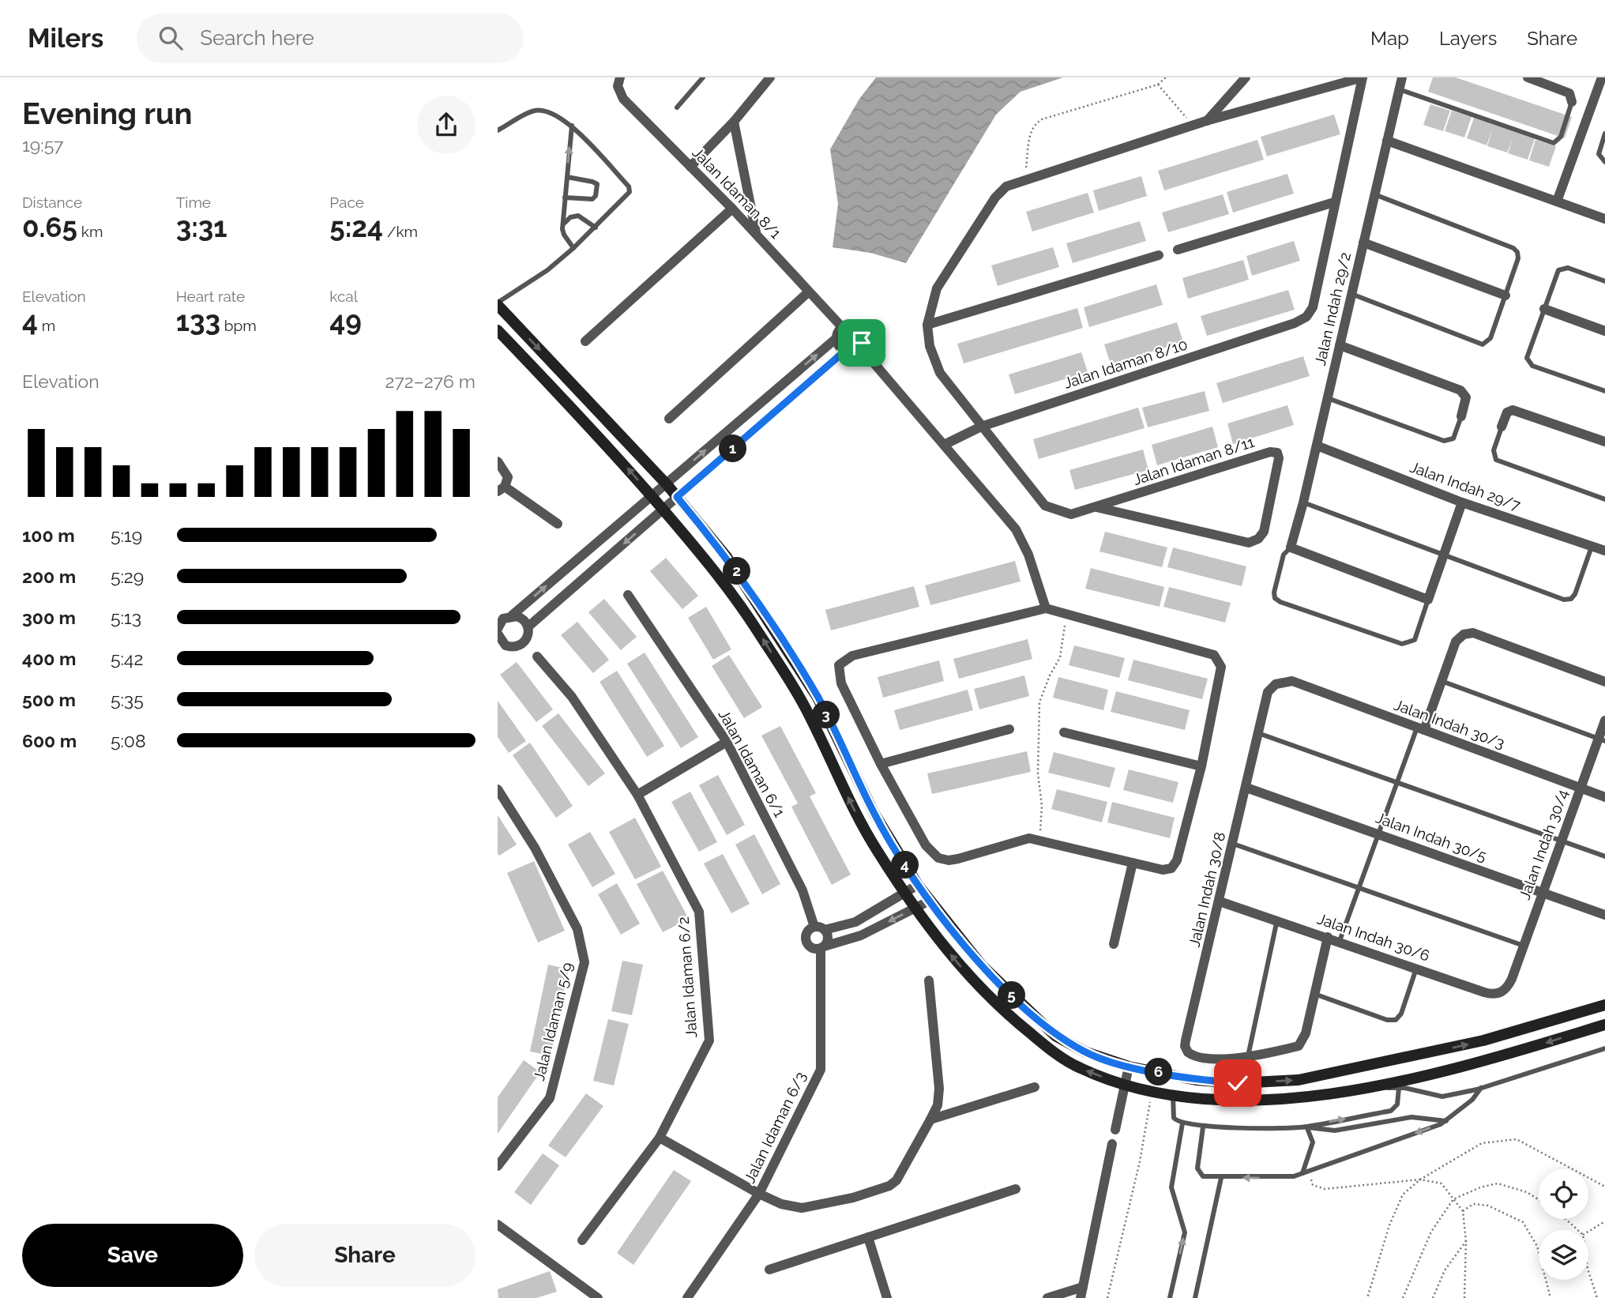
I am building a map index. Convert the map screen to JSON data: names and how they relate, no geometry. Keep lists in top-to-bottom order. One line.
{"streets":{"street":["Jalan Idaman 8/1","Jalan Indah 29/2","Jalan Idaman 8/10","Jalan Idaman 8/11","Jalan Indah 29/7","Jalan Indah 30/3","Jalan Idaman 6/1","Jalan Indah 30/5","Jalan Indah 30/4","Jalan Indah 30/8","Jalan Indah 30/6","Jalan Idaman 6/2","Jalan Idaman 5/9","Jalan Idaman 6/3"]},"crossings":[["Jalan Indah 29/2","Jalan Indah 29/7"],["Jalan Idaman 8/10","Jalan Idaman 8/11"],["Jalan Indah 30/3","Jalan Indah 30/4"],["Jalan Indah 30/3","Jalan Indah 30/8"],["Jalan Idaman 6/1","Jalan Idaman 6/3"],["Jalan Indah 30/5","Jalan Indah 30/4"],["Jalan Indah 30/5","Jalan Indah 30/8"],["Jalan Indah 30/4","Jalan Indah 30/6"],["Jalan Indah 30/8","Jalan Indah 30/6"]],"page":{"header":"Milers","search":"Search here","nav":["Map","Layers","Share"],"heading":["Evening run","19:57"],"stats":[["Distance","0.65 km"],["Time","3:31"],["Pace","5:24 /km"],["Elevation","4 m"],["Heart rate","133 bpm"],["kcal","49"]],"chart":["Elevation","272–276 m"],"pins":["1","2","3","4","5","6"],"list":[{"name":"100 m","note":"5:19"},{"name":"200 m","note":"5:29"},{"name":"300 m","note":"5:13"},{"name":"400 m","note":"5:42"},{"name":"500 m","note":"5:35"},{"name":"600 m","note":"5:08"}],"buttons":["Save","Share"]}}
